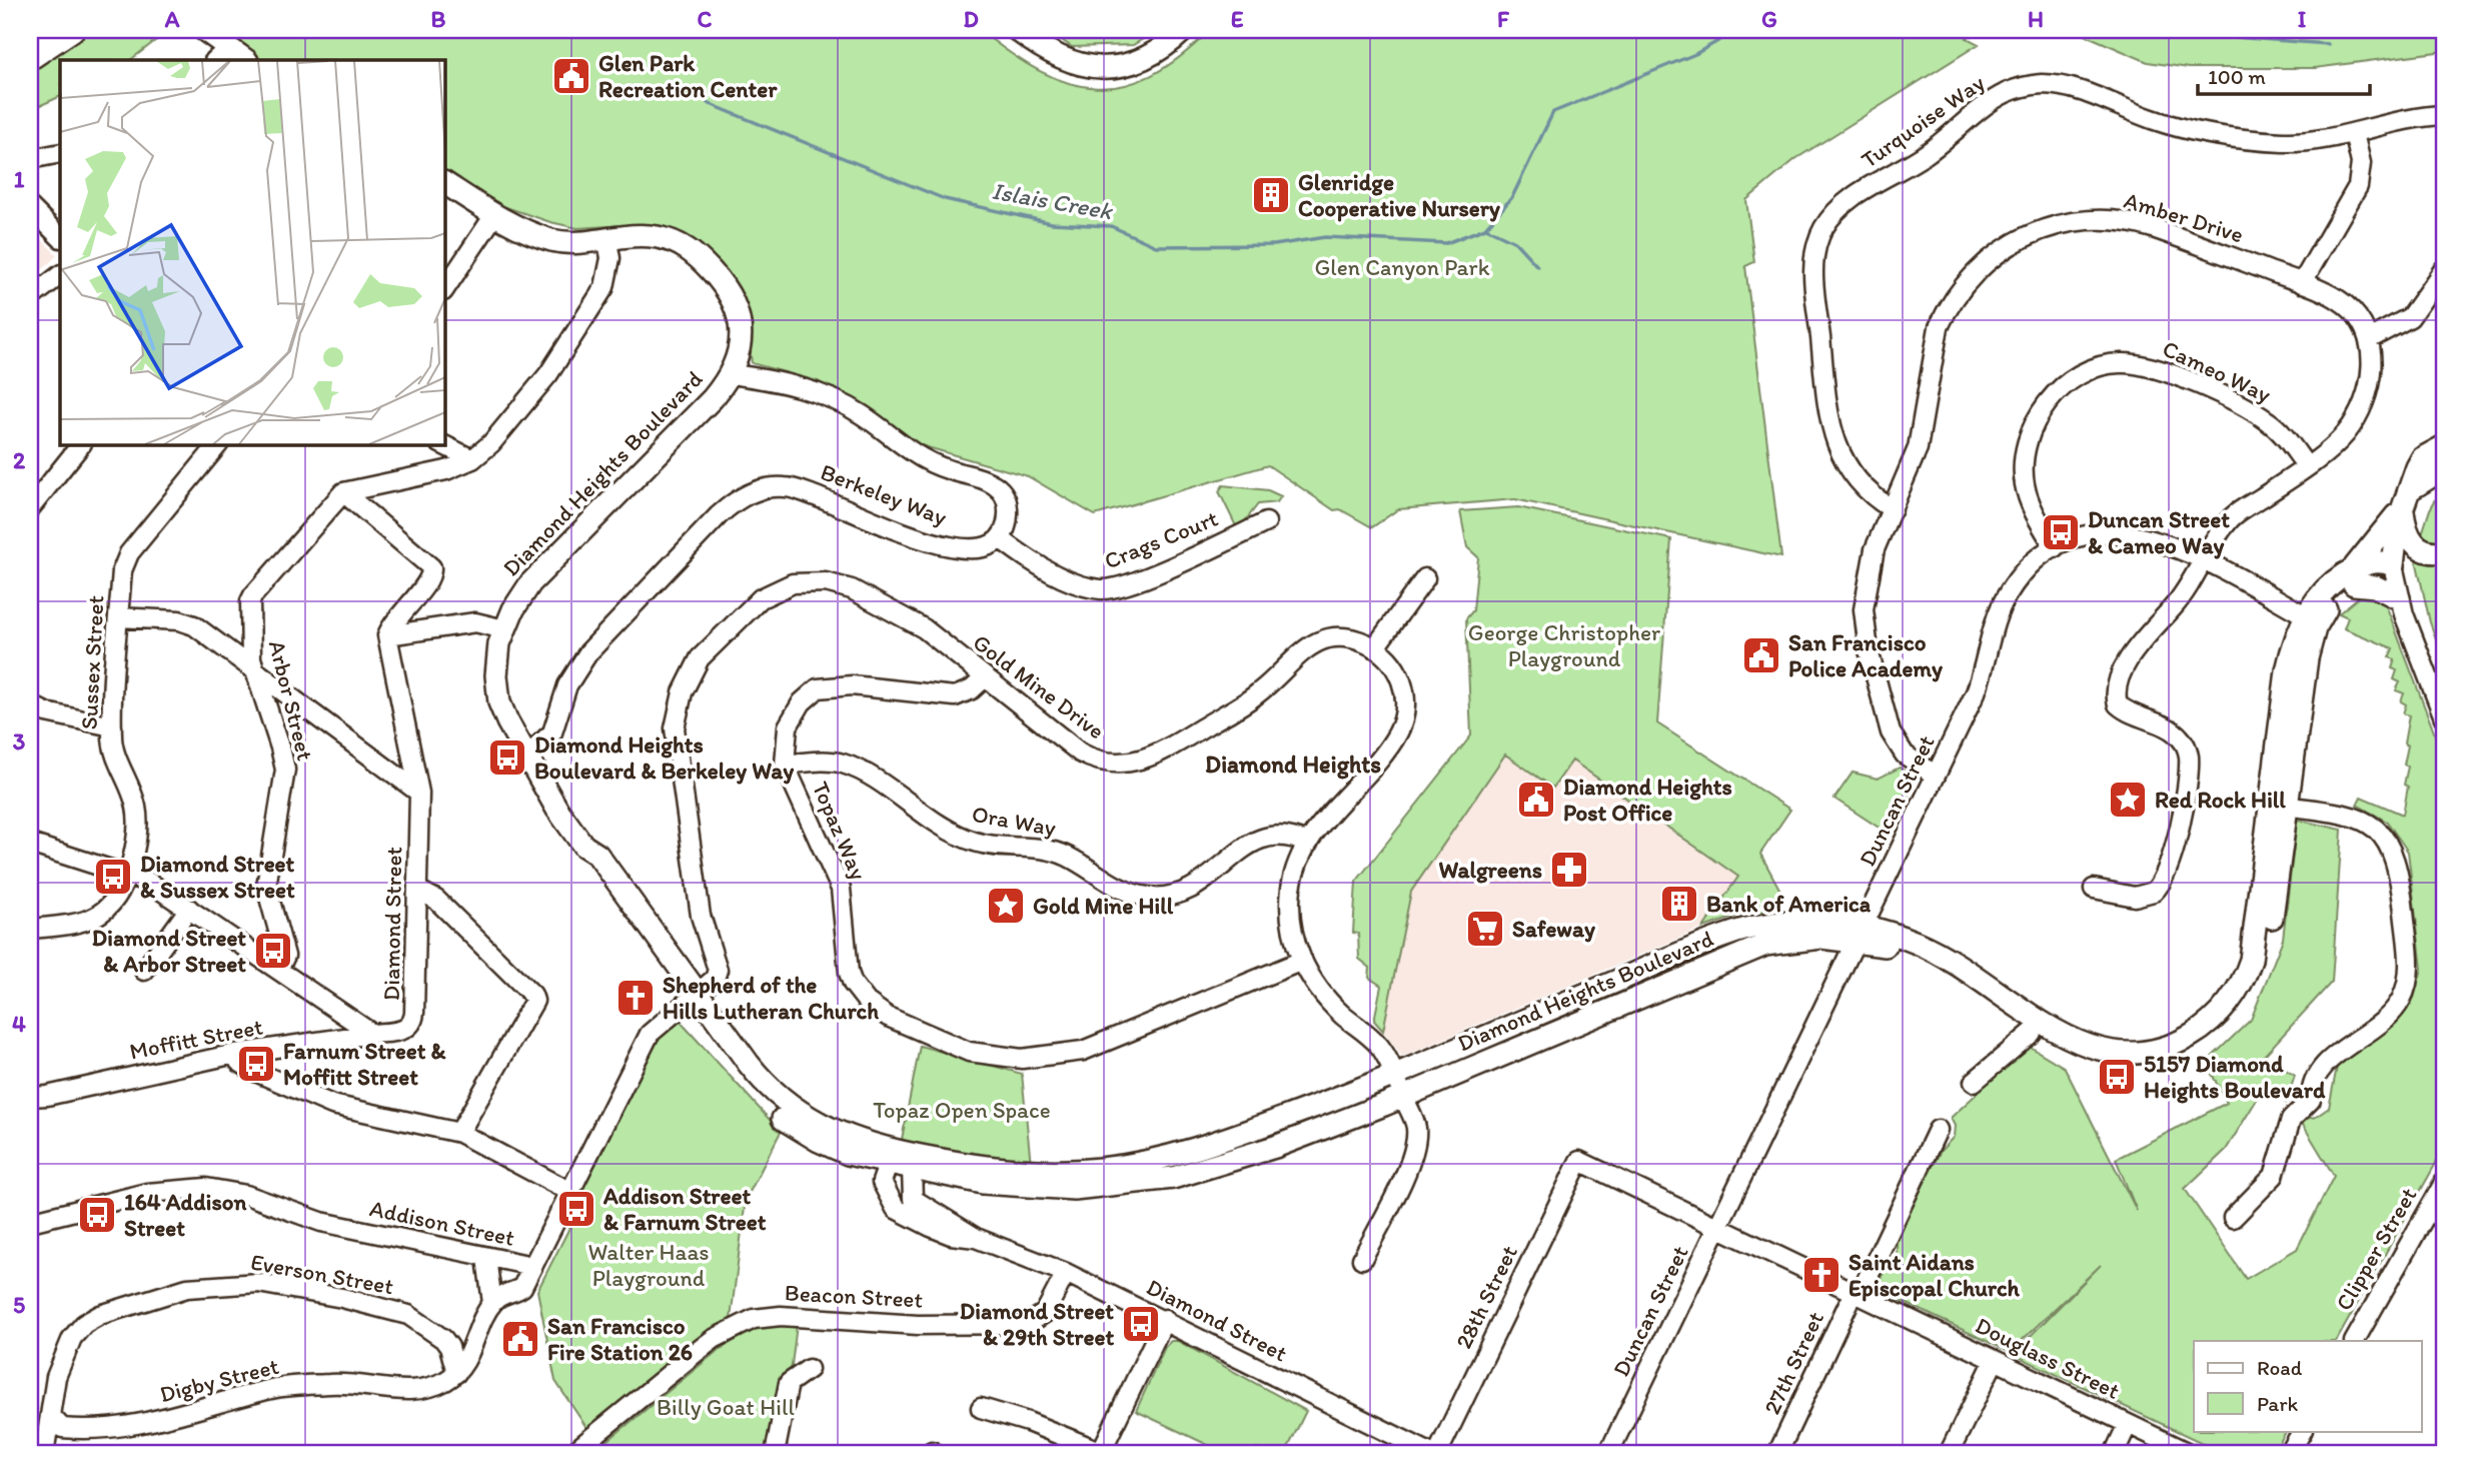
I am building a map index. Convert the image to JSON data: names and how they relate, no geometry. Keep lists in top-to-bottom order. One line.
{"streets":{"main road":["Diamond Heights Boulevard"],"street":["Turquoise Way","Amber Drive","Cameo Way","Berkeley Way","Crags Court","Sussex Street","Gold Mine Drive","Arbor Street","Duncan Street","Ora Way","Topaz Way","Diamond Street","Moffitt Street","Addison Street","Clipper Street","Everson Street","Beacon Street","28th Street","Douglass Street","27th Street","Digby Street"]},"crossings":[["Turquoise Way","Amber Drive"],["Amber Drive","Duncan Street"],["Cameo Way","Duncan Street"],["Diamond Heights Boulevard","Berkeley Way"],["Diamond Heights Boulevard","Gold Mine Drive"],["Diamond Heights Boulevard","Duncan Street"],["Diamond Heights Boulevard","Diamond Street"],["Diamond Heights Boulevard","Addison Street"],["Berkeley Way","Crags Court"],["Sussex Street","Diamond Street"],["Gold Mine Drive","Topaz Way"],["Gold Mine Drive","Addison Street"],["Arbor Street","Diamond Street"],["Duncan Street","Douglass Street"],["Ora Way","Topaz Way"],["Diamond Street","Moffitt Street"],["Diamond Street","Beacon Street"],["Diamond Street","28th Street"],["Everson Street","Digby Street"],["28th Street","Douglass Street"],["Douglass Street","27th Street"]],"districts":["Diamond Heights"],"water":["Islais Creek"],"parks":["Glen Canyon Park","George Christopher Playground","Topaz Open Space","Walter Haas Playground","Billy Goat Hill"],"places":{"public building":["Glen Park Recreation Center","San Francisco Police Academy","Diamond Heights Post Office","San Francisco Fire Station 26"],"building":["Glenridge Cooperative Nursery","Bank of America"],"bus stop":["Duncan Street & Cameo Way","Diamond Heights Boulevard & Berkeley Way","Diamond Street & Sussex Street","Diamond Street & Arbor Street","Farnum Street & Moffitt Street","5157 Diamond Heights Boulevard","Addison Street & Farnum Street","164 Addison Street","Diamond Street & 29th Street"],"place":["Red Rock Hill","Gold Mine Hill"],"pharmacy":["Walgreens"],"supermarket":["Safeway"],"church":["Shepherd of the Hills Lutheran Church","Saint Aidans Episcopal Church"]},"legend":["Road","Park"],"scale_bar":"100 m","grid":{"columns":["A","B","C","D","E","F","G","H","I"],"rows":["1","2","3","4","5"]}}
